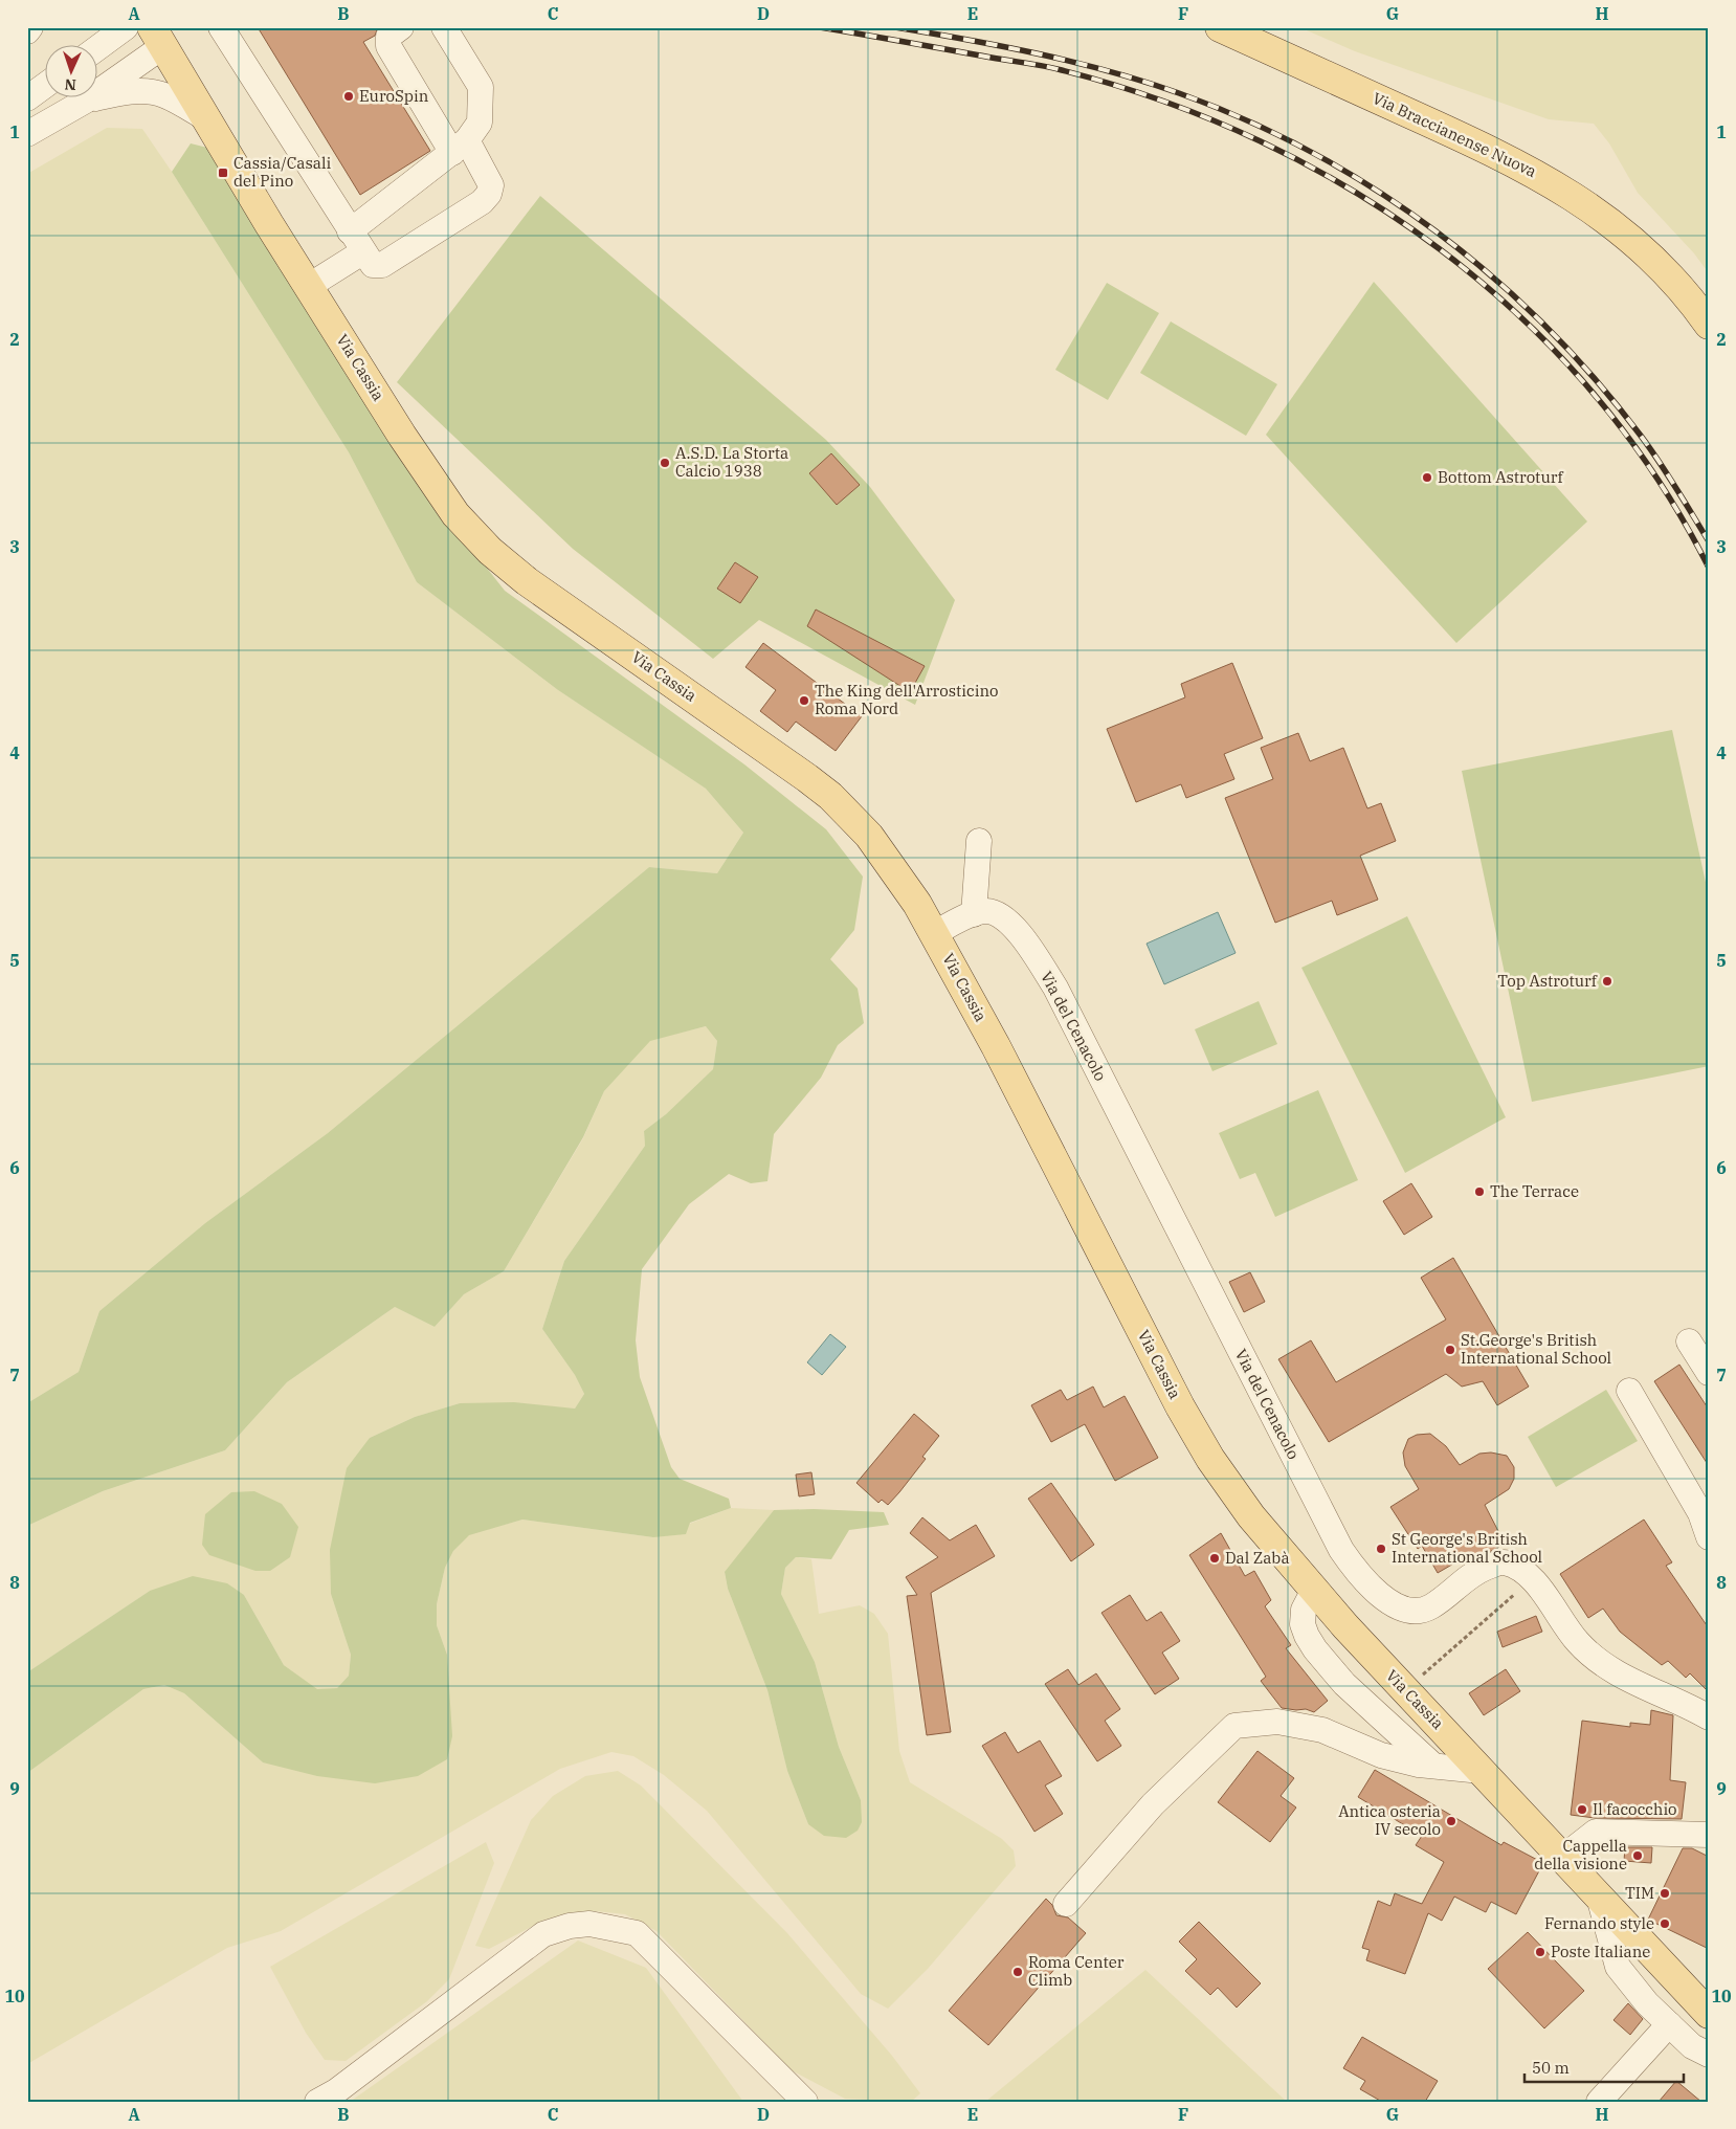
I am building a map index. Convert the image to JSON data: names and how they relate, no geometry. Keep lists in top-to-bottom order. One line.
{"streets":{"main road":["Via Braccianense Nuova","Via Cassia"],"street":["Via del Cenacolo"]},"crossings":[["Via Cassia","Via del Cenacolo"]],"places":{"other":["EuroSpin","A.S.D. La Storta Calcio 1938","Bottom Astroturf","The King dell'Arrosticino Roma Nord","Top Astroturf","The Terrace","St.George's British International School","St George's British International School","Dal Zabà","Il facocchio","Antica osteria IV secolo","Cappella della visione","TIM","Fernando style","Poste Italiane","Roma Center Climb"],"transit":["Cassia/Casali del Pino"]},"scale_bar":"50 m","north":"bottom","grid":{"columns":["A","B","C","D","E","F","G","H"],"rows":["1","2","3","4","5","6","7","8","9","10"]}}
